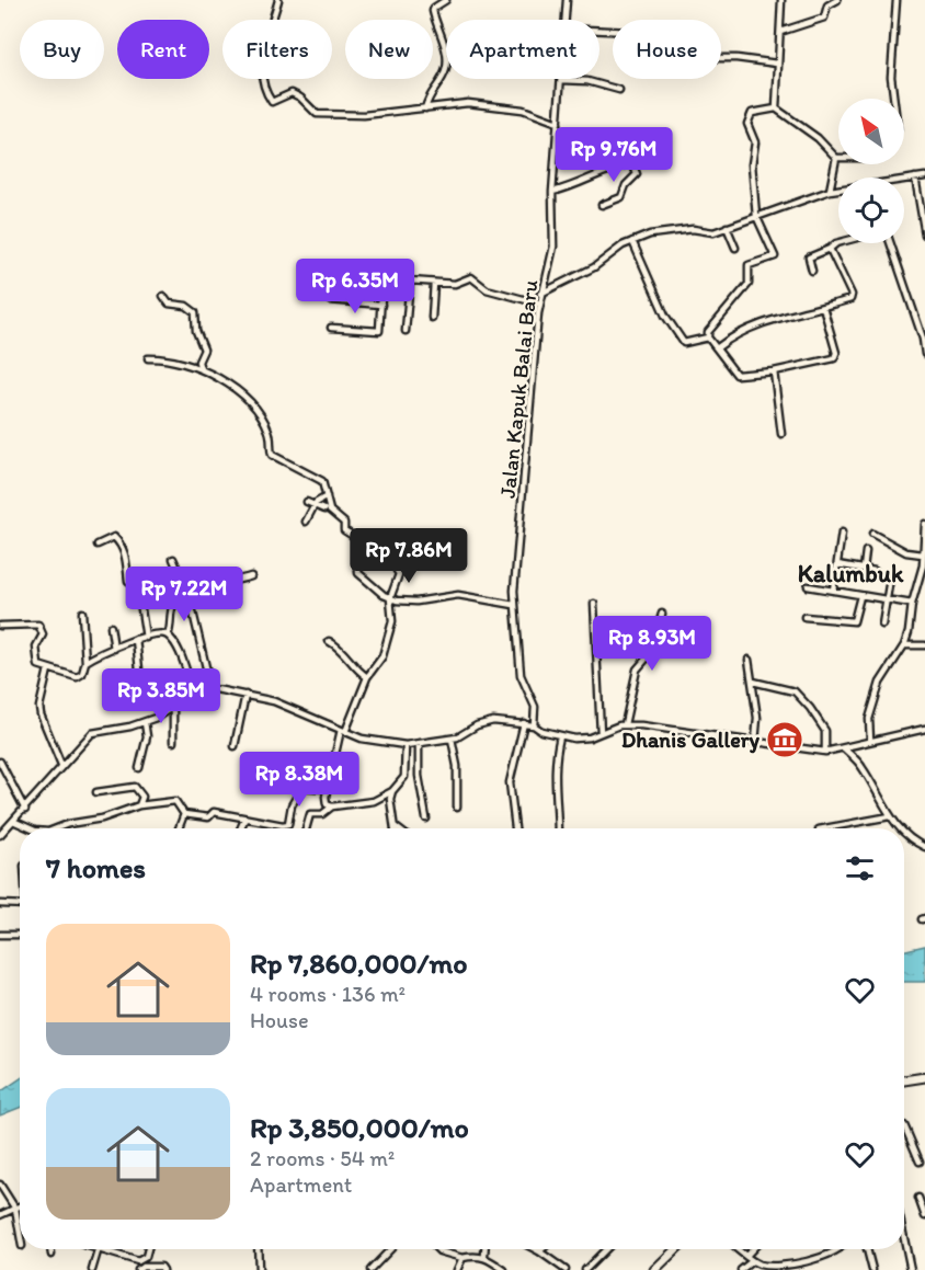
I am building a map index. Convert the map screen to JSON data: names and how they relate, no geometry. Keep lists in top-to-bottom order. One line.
{"streets":{"street":["Jalan Kapuk Balai Baru"]},"districts":["Kalumbuk"],"places":{"museum":["Dhanis Gallery"]},"north":"top left","page":{"chip":["Buy","Rent","Filters","New","Apartment","House"],"price":["Rp 9.76M","Rp 6.35M","Rp 7.86M","Rp 7.22M","Rp 8.93M","Rp 3.85M","Rp 8.38M"],"heading":"7 homes","list":[{"name":"Rp 7,860,000/mo","note":"4 rooms · 136 m² · House"},{"name":"Rp 3,850,000/mo","note":"2 rooms · 54 m² · Apartment"}]}}
